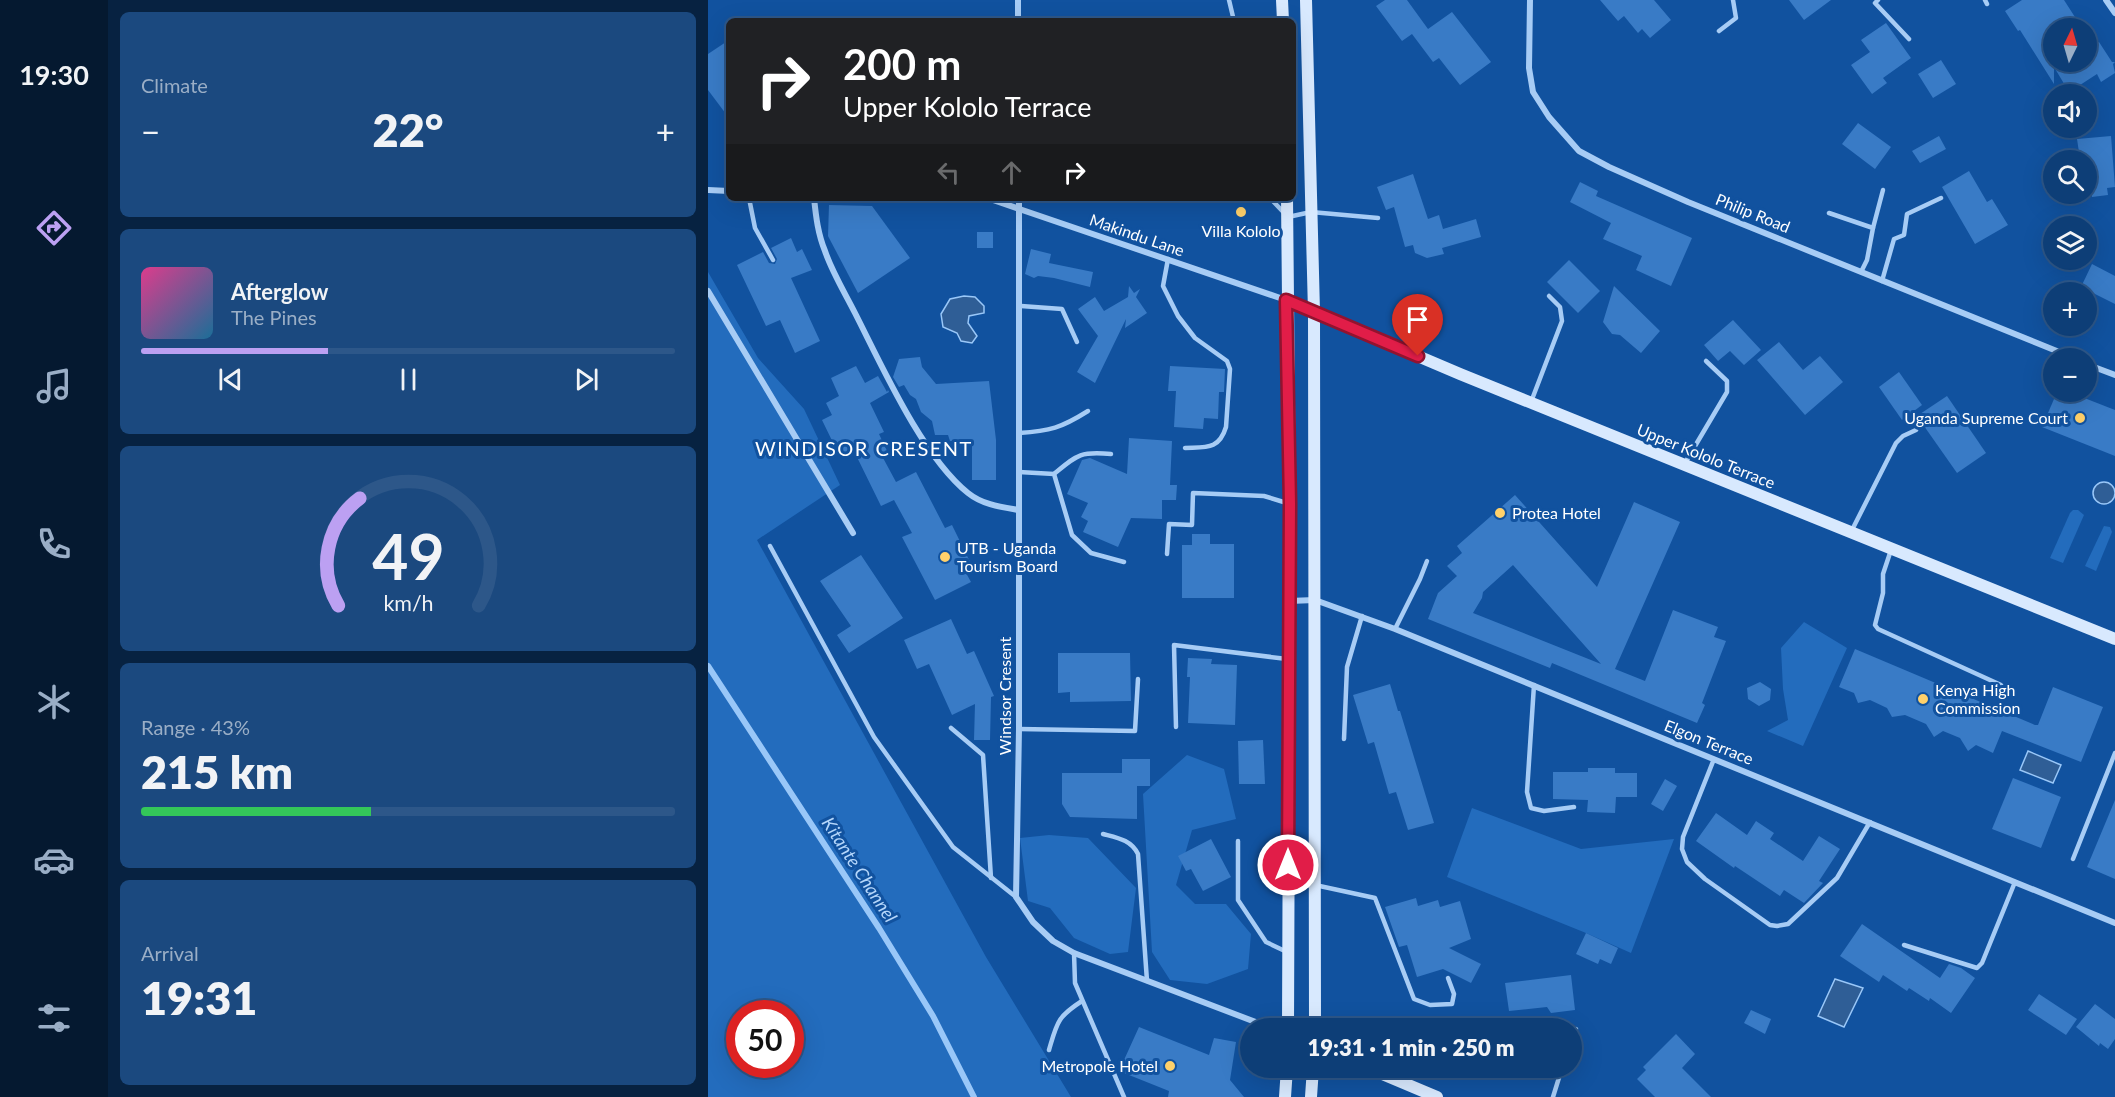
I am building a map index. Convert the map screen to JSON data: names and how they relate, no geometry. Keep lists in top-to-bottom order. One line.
{"streets":{"main road":["Upper Kololo Terrace"],"street":["Philip Road","Makindu Lane","Windsor Cresent","Elgon Terrace"]},"crossings":[["Makindu Lane","Upper Kololo Terrace"],["Makindu Lane","Windsor Cresent"]],"districts":["WINDISOR CRESENT"],"water":["Kitante Channel"],"places":["Villa Kololo","Uganda Supreme Court","Protea Hotel","UTB - Uganda Tourism Board","Kenya High Commission","Metropole Hotel"],"north":"top","page":{"tabs":"19:30","tile":["Climate",["Range · 43%","215 km"],["Arrival","19:31"]],"map_buttons":["+","−"],"turn":["200 m","Upper Kololo Terrace"],"heat":["−","22°","+"],"song":["Afterglow","The Pines"],"limit":"50","trip":"19:31 · 1 min · 250 m","gauge":["49","km/h"]}}
